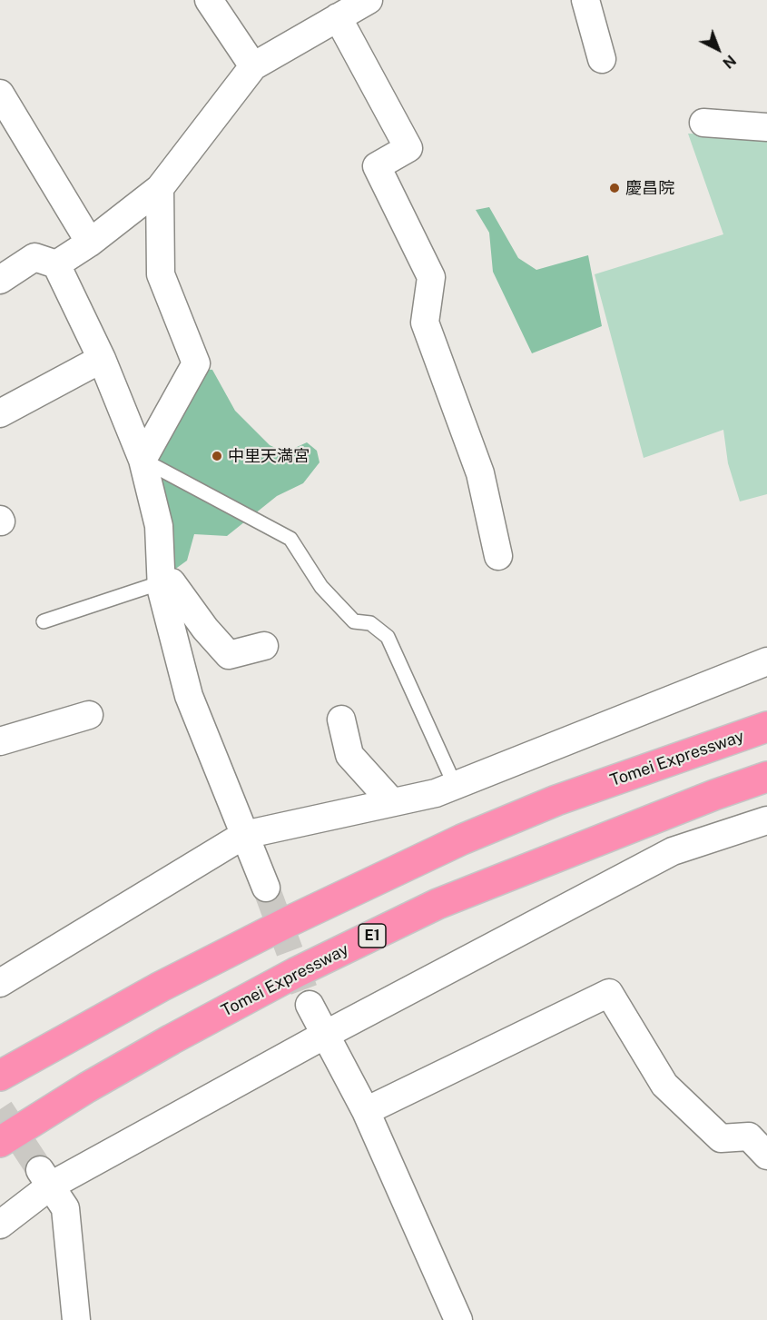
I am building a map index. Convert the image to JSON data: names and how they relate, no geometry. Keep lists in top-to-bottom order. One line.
{"streets":{"highway":["Tomei Expressway","E1"]},"places":["慶昌院","中里天満宮"],"north":"bottom right"}
